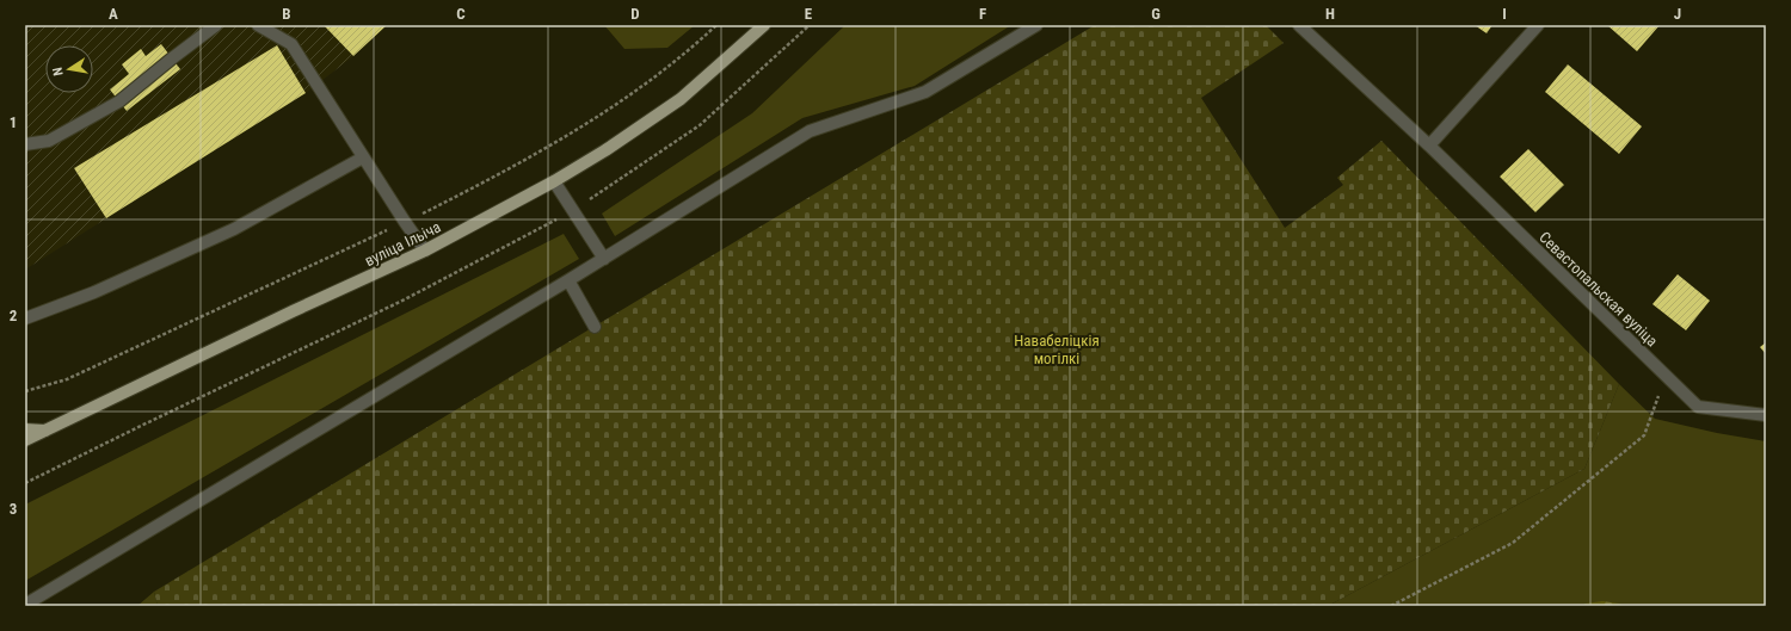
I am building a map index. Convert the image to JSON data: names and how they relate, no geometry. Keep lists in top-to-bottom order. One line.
{"streets":{"main road":["вуліца Ільіча"],"street":["Севастопальская вуліца"]},"parks":["Навабеліцкія могілкі"],"north":"left","grid":{"columns":["A","B","C","D","E","F","G","H","I","J"],"rows":["1","2","3"]}}
